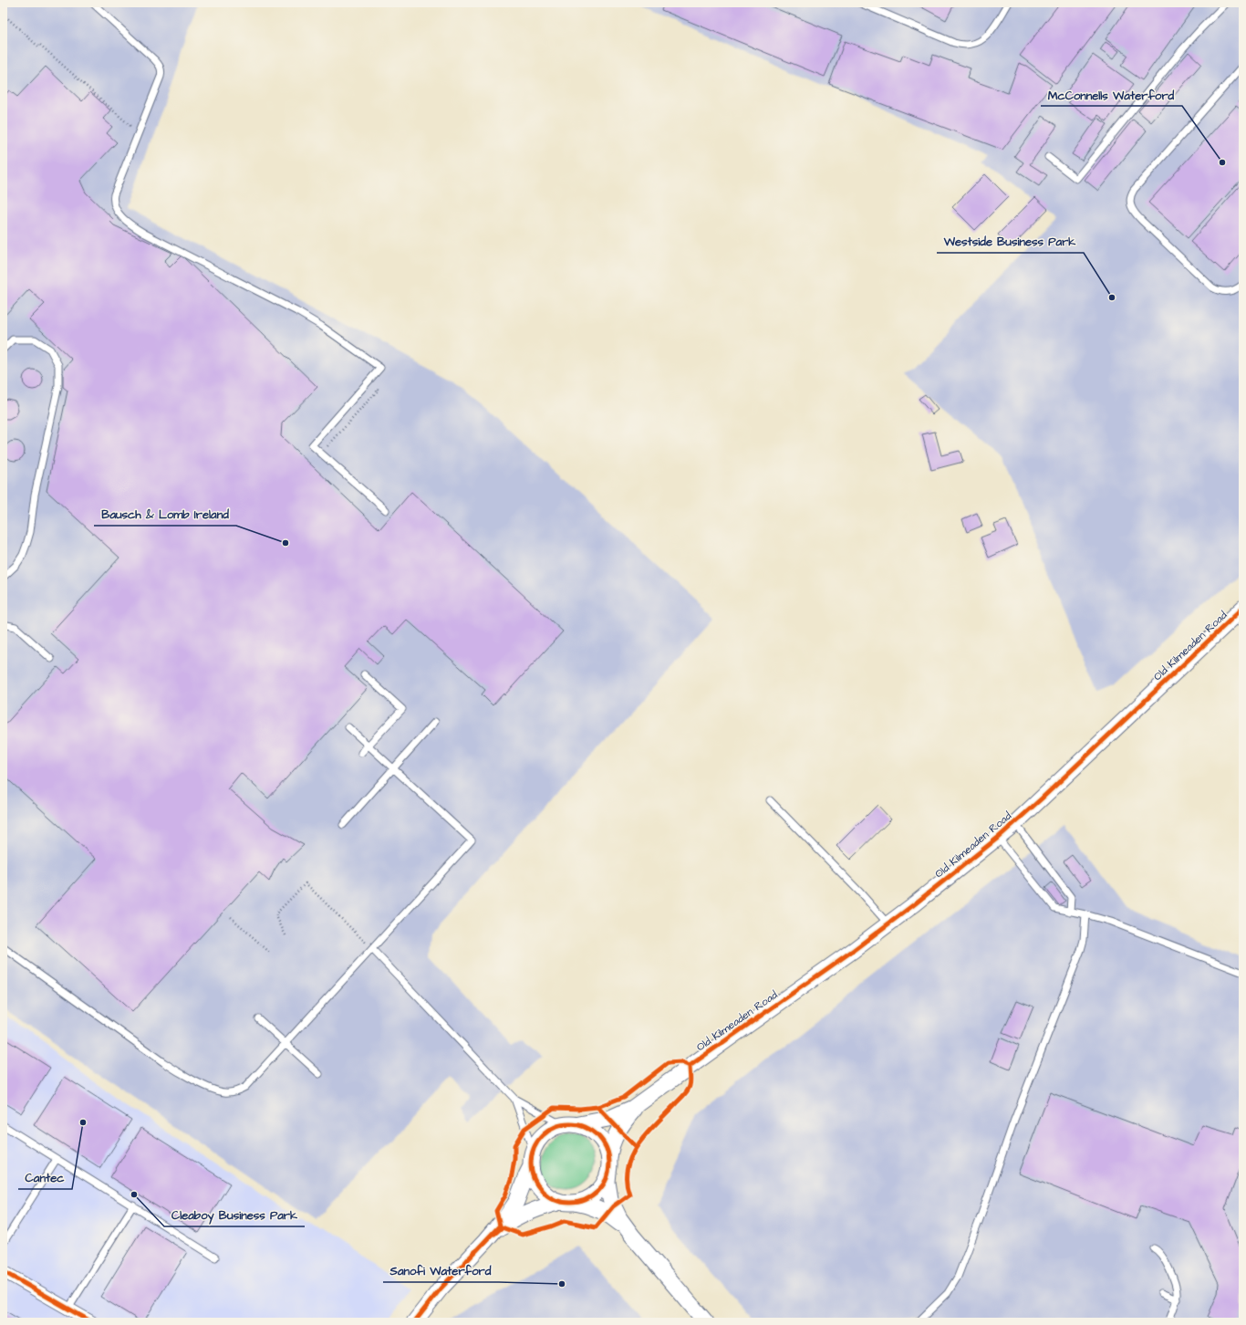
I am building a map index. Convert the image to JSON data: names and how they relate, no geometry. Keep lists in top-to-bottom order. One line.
{"streets":{"street":["Old Kilmeaden Road"]},"places":["McConnells Waterford","Westside Business Park","Bausch & Lomb Ireland","Cantec","Cleaboy Business Park","Sanofi Waterford"]}
